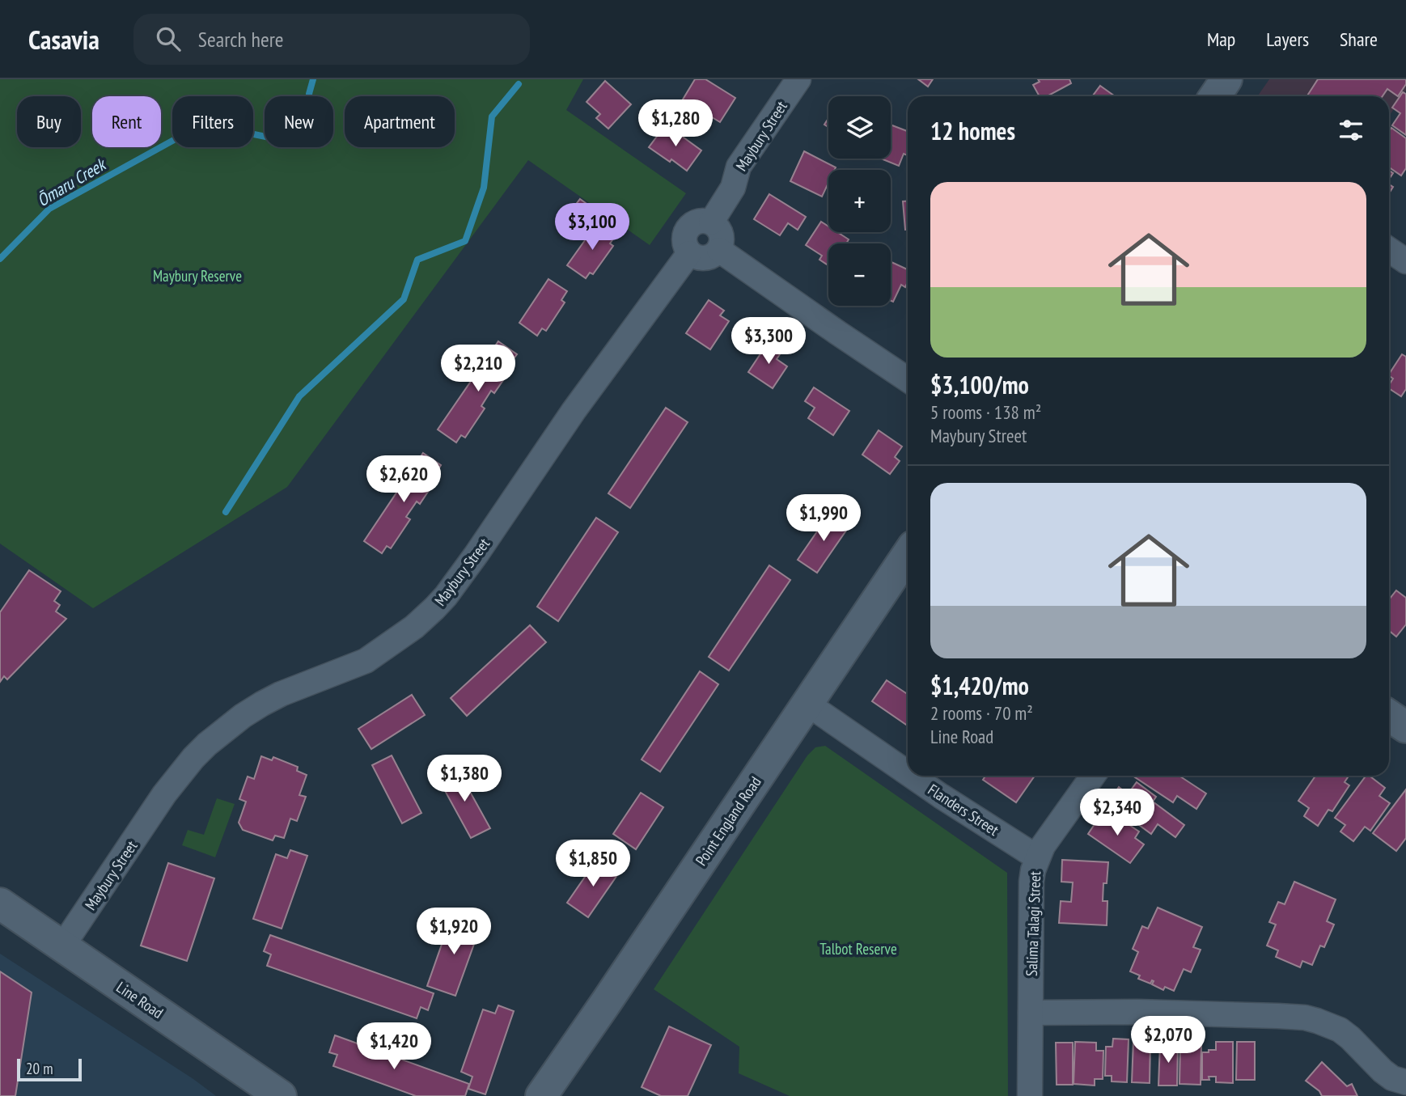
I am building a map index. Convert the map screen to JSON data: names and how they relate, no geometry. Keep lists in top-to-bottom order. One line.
{"streets":{"street":["Maybury Street","Flanders Street","Point England Road","Salima Talagi Street","Line Road"]},"crossings":[["Maybury Street","Line Road"],["Flanders Street","Point England Road"],["Flanders Street","Salima Talagi Street"]],"water":["Ōmaru Creek"],"parks":["Maybury Reserve","Talbot Reserve"],"scale_bar":"20 m","page":{"header":"Casavia","search":"Search here","nav":["Map","Layers","Share"],"map_buttons":["+","−"],"chip":["Buy","Rent","Filters","New","Apartment"],"heading":"12 homes","price":["$1,280","$3,100","$3,300","$2,210","$2,620","$1,990","$1,380","$2,340","$1,850","$1,920","$2,070","$1,420"],"list":[{"name":"$3,100/mo","note":"5 rooms · 138 m² · Maybury Street"},{"name":"$1,420/mo","note":"2 rooms · 70 m² · Line Road"}],"scale":"20 m"}}
